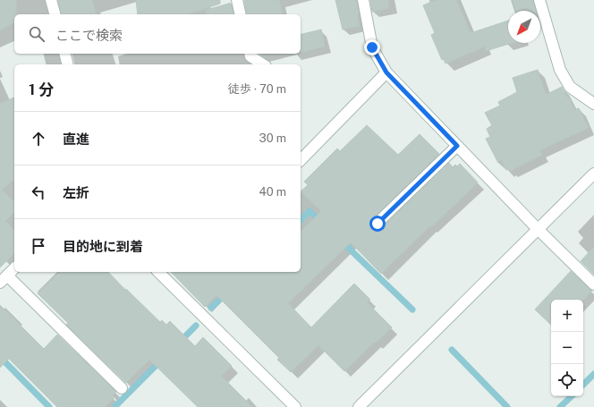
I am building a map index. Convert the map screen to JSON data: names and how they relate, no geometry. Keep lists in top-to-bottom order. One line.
{"north":"bottom left","page":{"search":"ここで検索","heading":["1 分","徒歩 · 70 m"],"list":[["直進","30 m"],["左折","40 m"],"目的地に到着"],"map_buttons":["+","−"]}}
